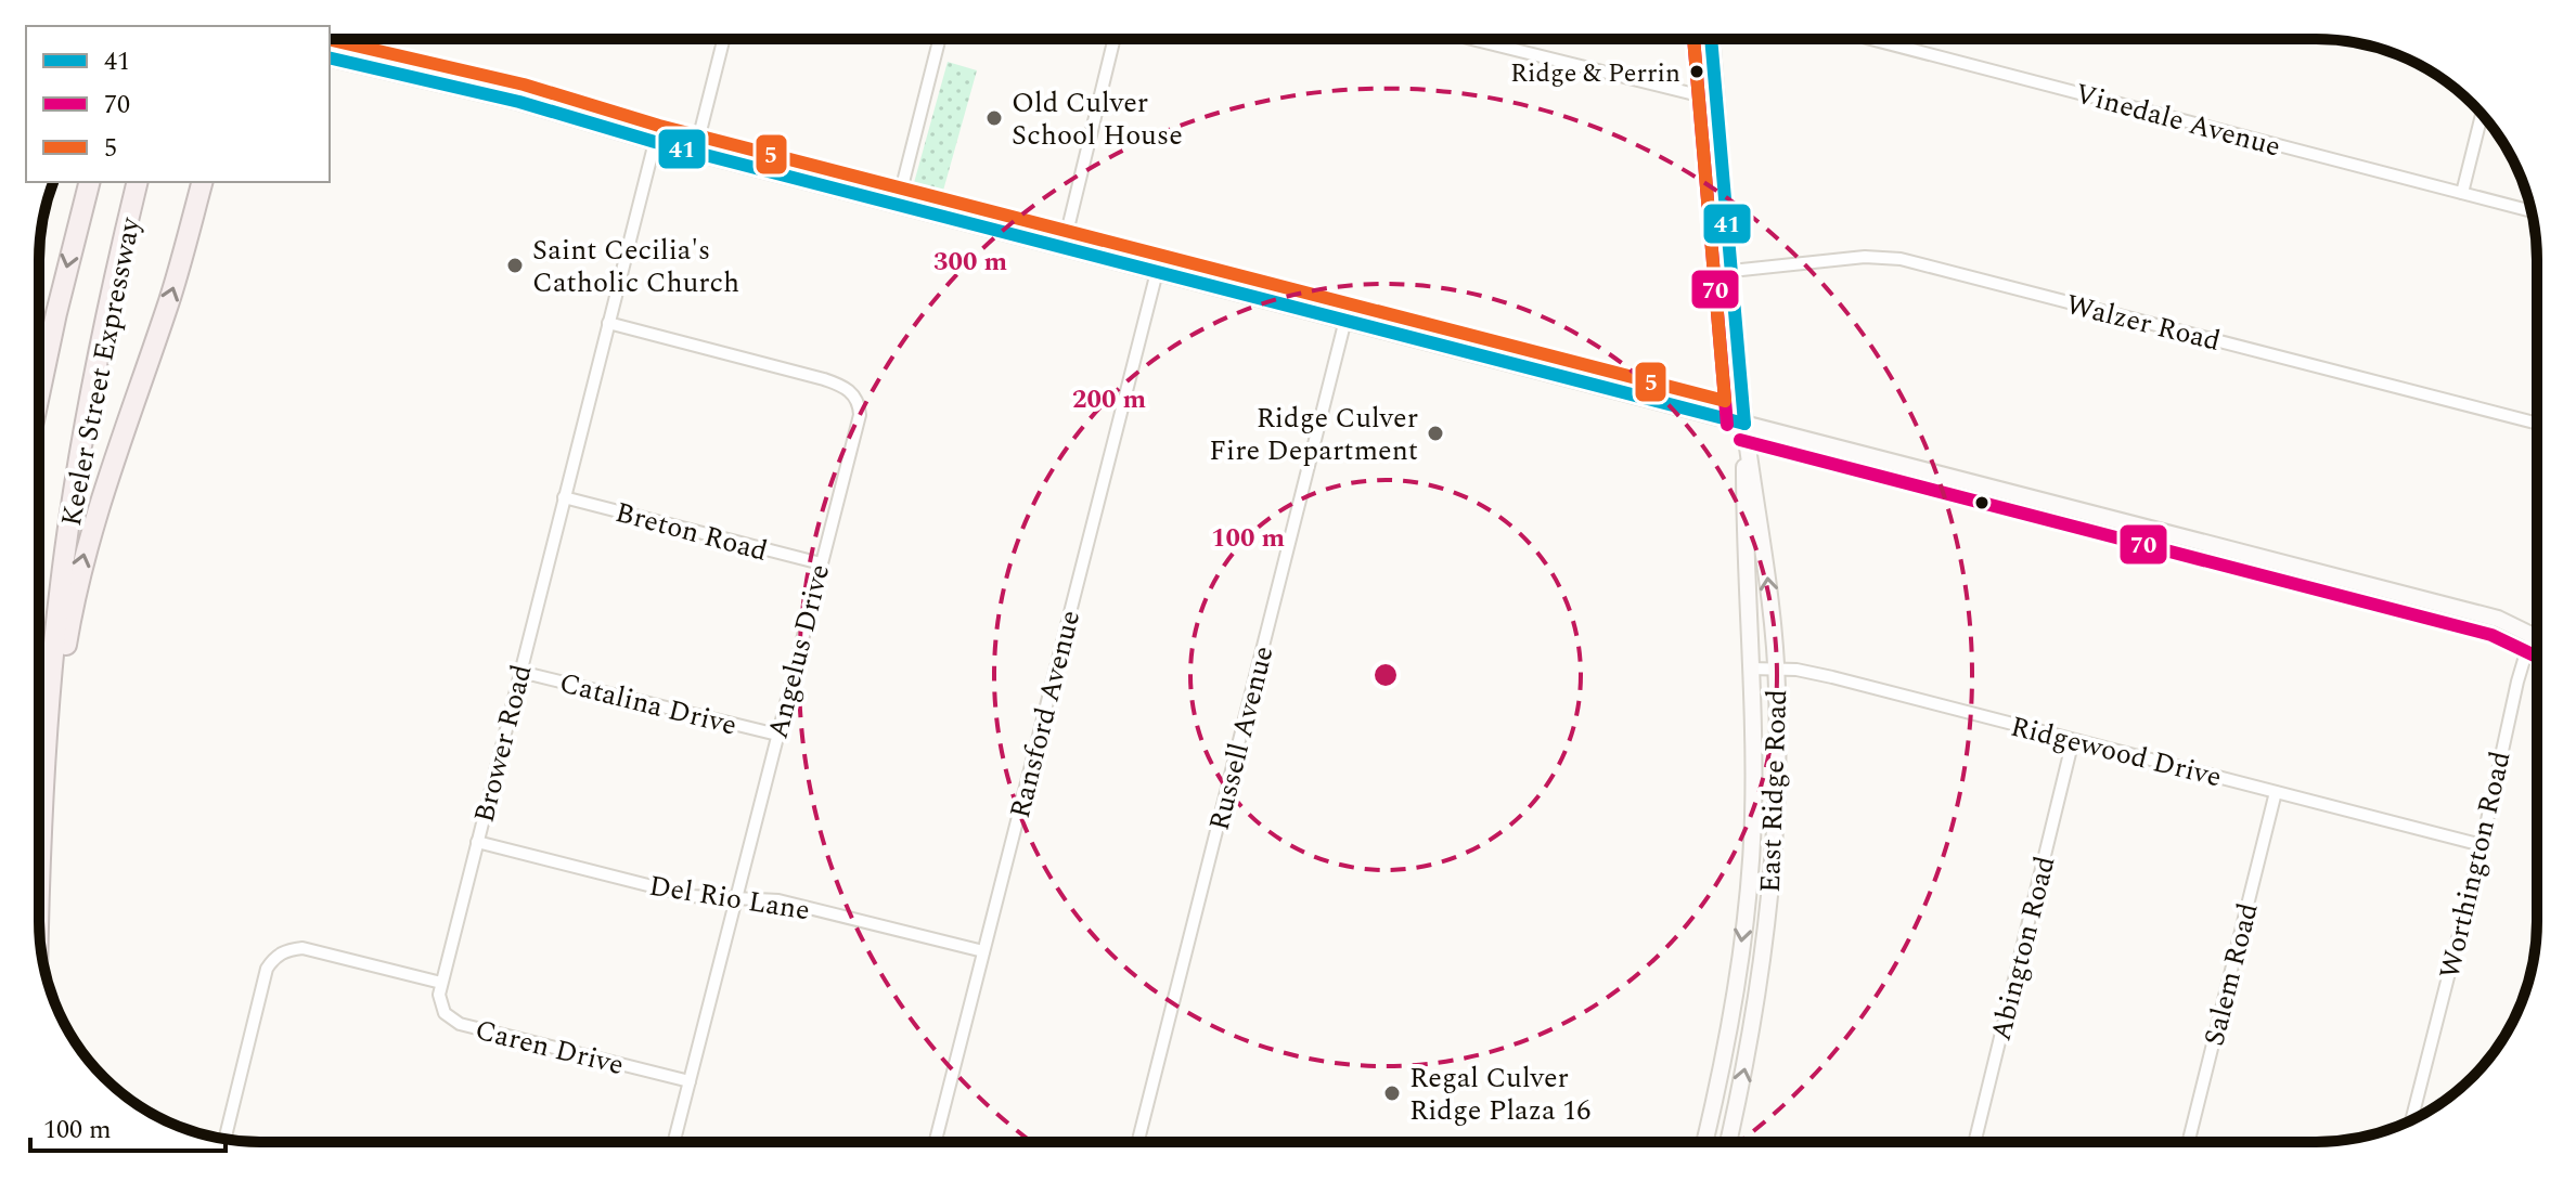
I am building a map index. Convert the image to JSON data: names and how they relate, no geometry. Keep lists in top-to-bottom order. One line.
{"streets":{"highway":["Keeler Street Expressway"],"main road":["East Ridge Road"],"street":["Vinedale Avenue","Walzer Road","Breton Road","Angelus Drive","Catalina Drive","Ransford Avenue","Russell Avenue","Brower Road","Ridgewood Drive","Worthington Road","Del Rio Lane","Abington Road","Salem Road","Caren Drive"]},"crossings":[["Walzer Road","East Ridge Road"],["Breton Road","Angelus Drive"],["Breton Road","Brower Road"],["Angelus Drive","Catalina Drive"],["Angelus Drive","Brower Road"],["Angelus Drive","Del Rio Lane"],["Angelus Drive","Caren Drive"],["Catalina Drive","Brower Road"],["Ransford Avenue","Del Rio Lane"],["Brower Road","Del Rio Lane"],["Brower Road","Caren Drive"],["Ridgewood Drive","East Ridge Road"],["Ridgewood Drive","Worthington Road"],["Ridgewood Drive","Abington Road"],["Ridgewood Drive","Salem Road"]],"places":["Ridge & Perrin","Old Culver School House","Saint Cecilia's Catholic Church","Ridge Culver Fire Department","Regal Culver Ridge Plaza 16"],"lines":["transit line 41","transit line 70","transit line 5"],"legend":["41","70","5"],"scale_bar":"100 m","rings":["300 m","200 m","100 m"]}
